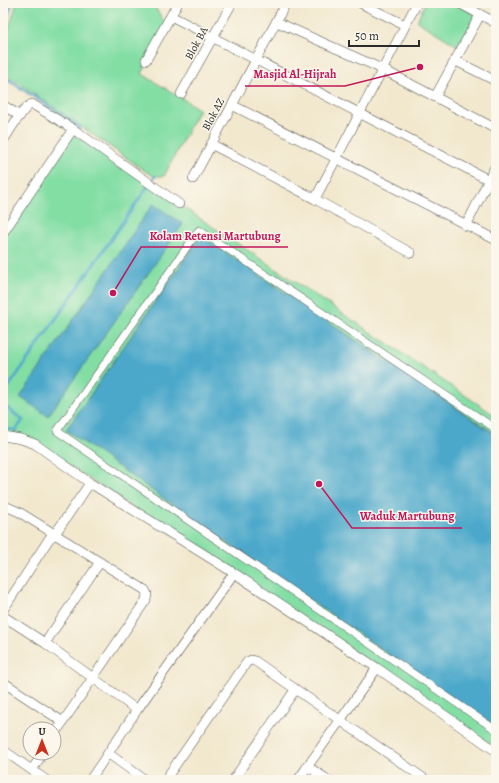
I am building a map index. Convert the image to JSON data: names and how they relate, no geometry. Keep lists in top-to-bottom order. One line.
{"streets":{"street":["Blok BA","Blok AZ"]},"places":["Masjid Al-Hijrah","Kolam Retensi Martubung","Waduk Martubung"],"scale_bar":"50 m","north":"top"}
